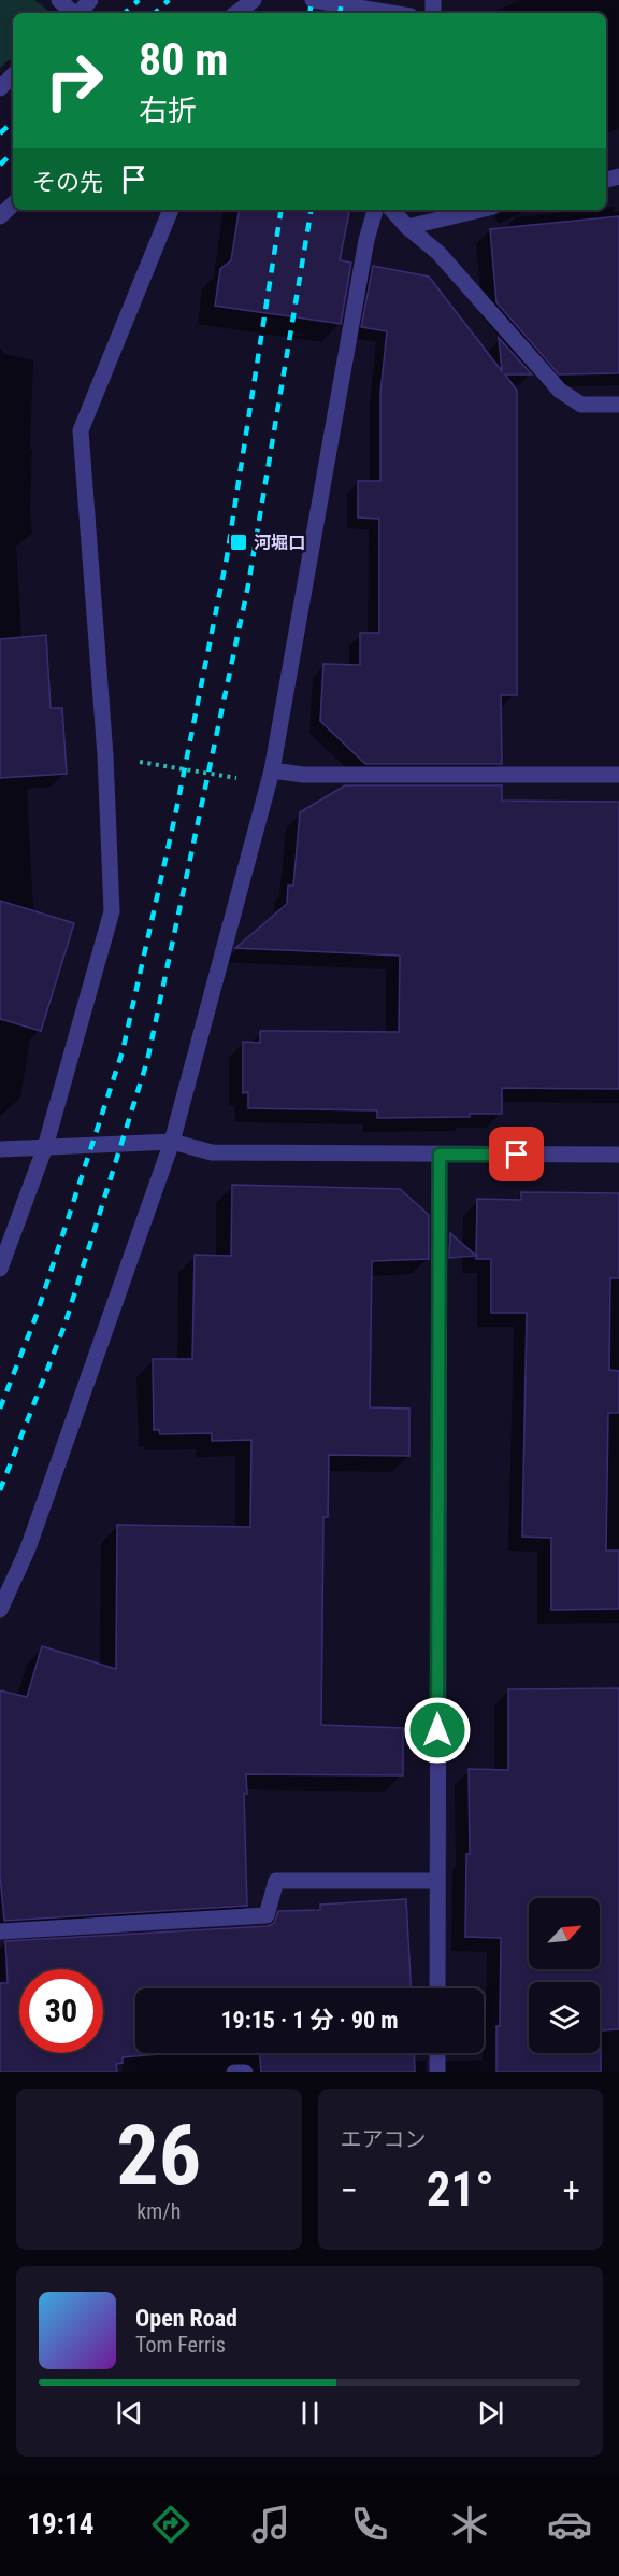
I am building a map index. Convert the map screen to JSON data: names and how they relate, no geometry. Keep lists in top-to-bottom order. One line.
{"places":{"transit":["河堀口"]},"north":"top right","page":{"turn":["80 m","右折"],"then":"その先","limit":"30","trip":"19:15 · 1 分 · 90 m","tile":[["26","km/h"],"エアコン"],"heat":["−","21°","+"],"song":["Open Road","Tom Ferris"],"tabs":"19:14"}}
